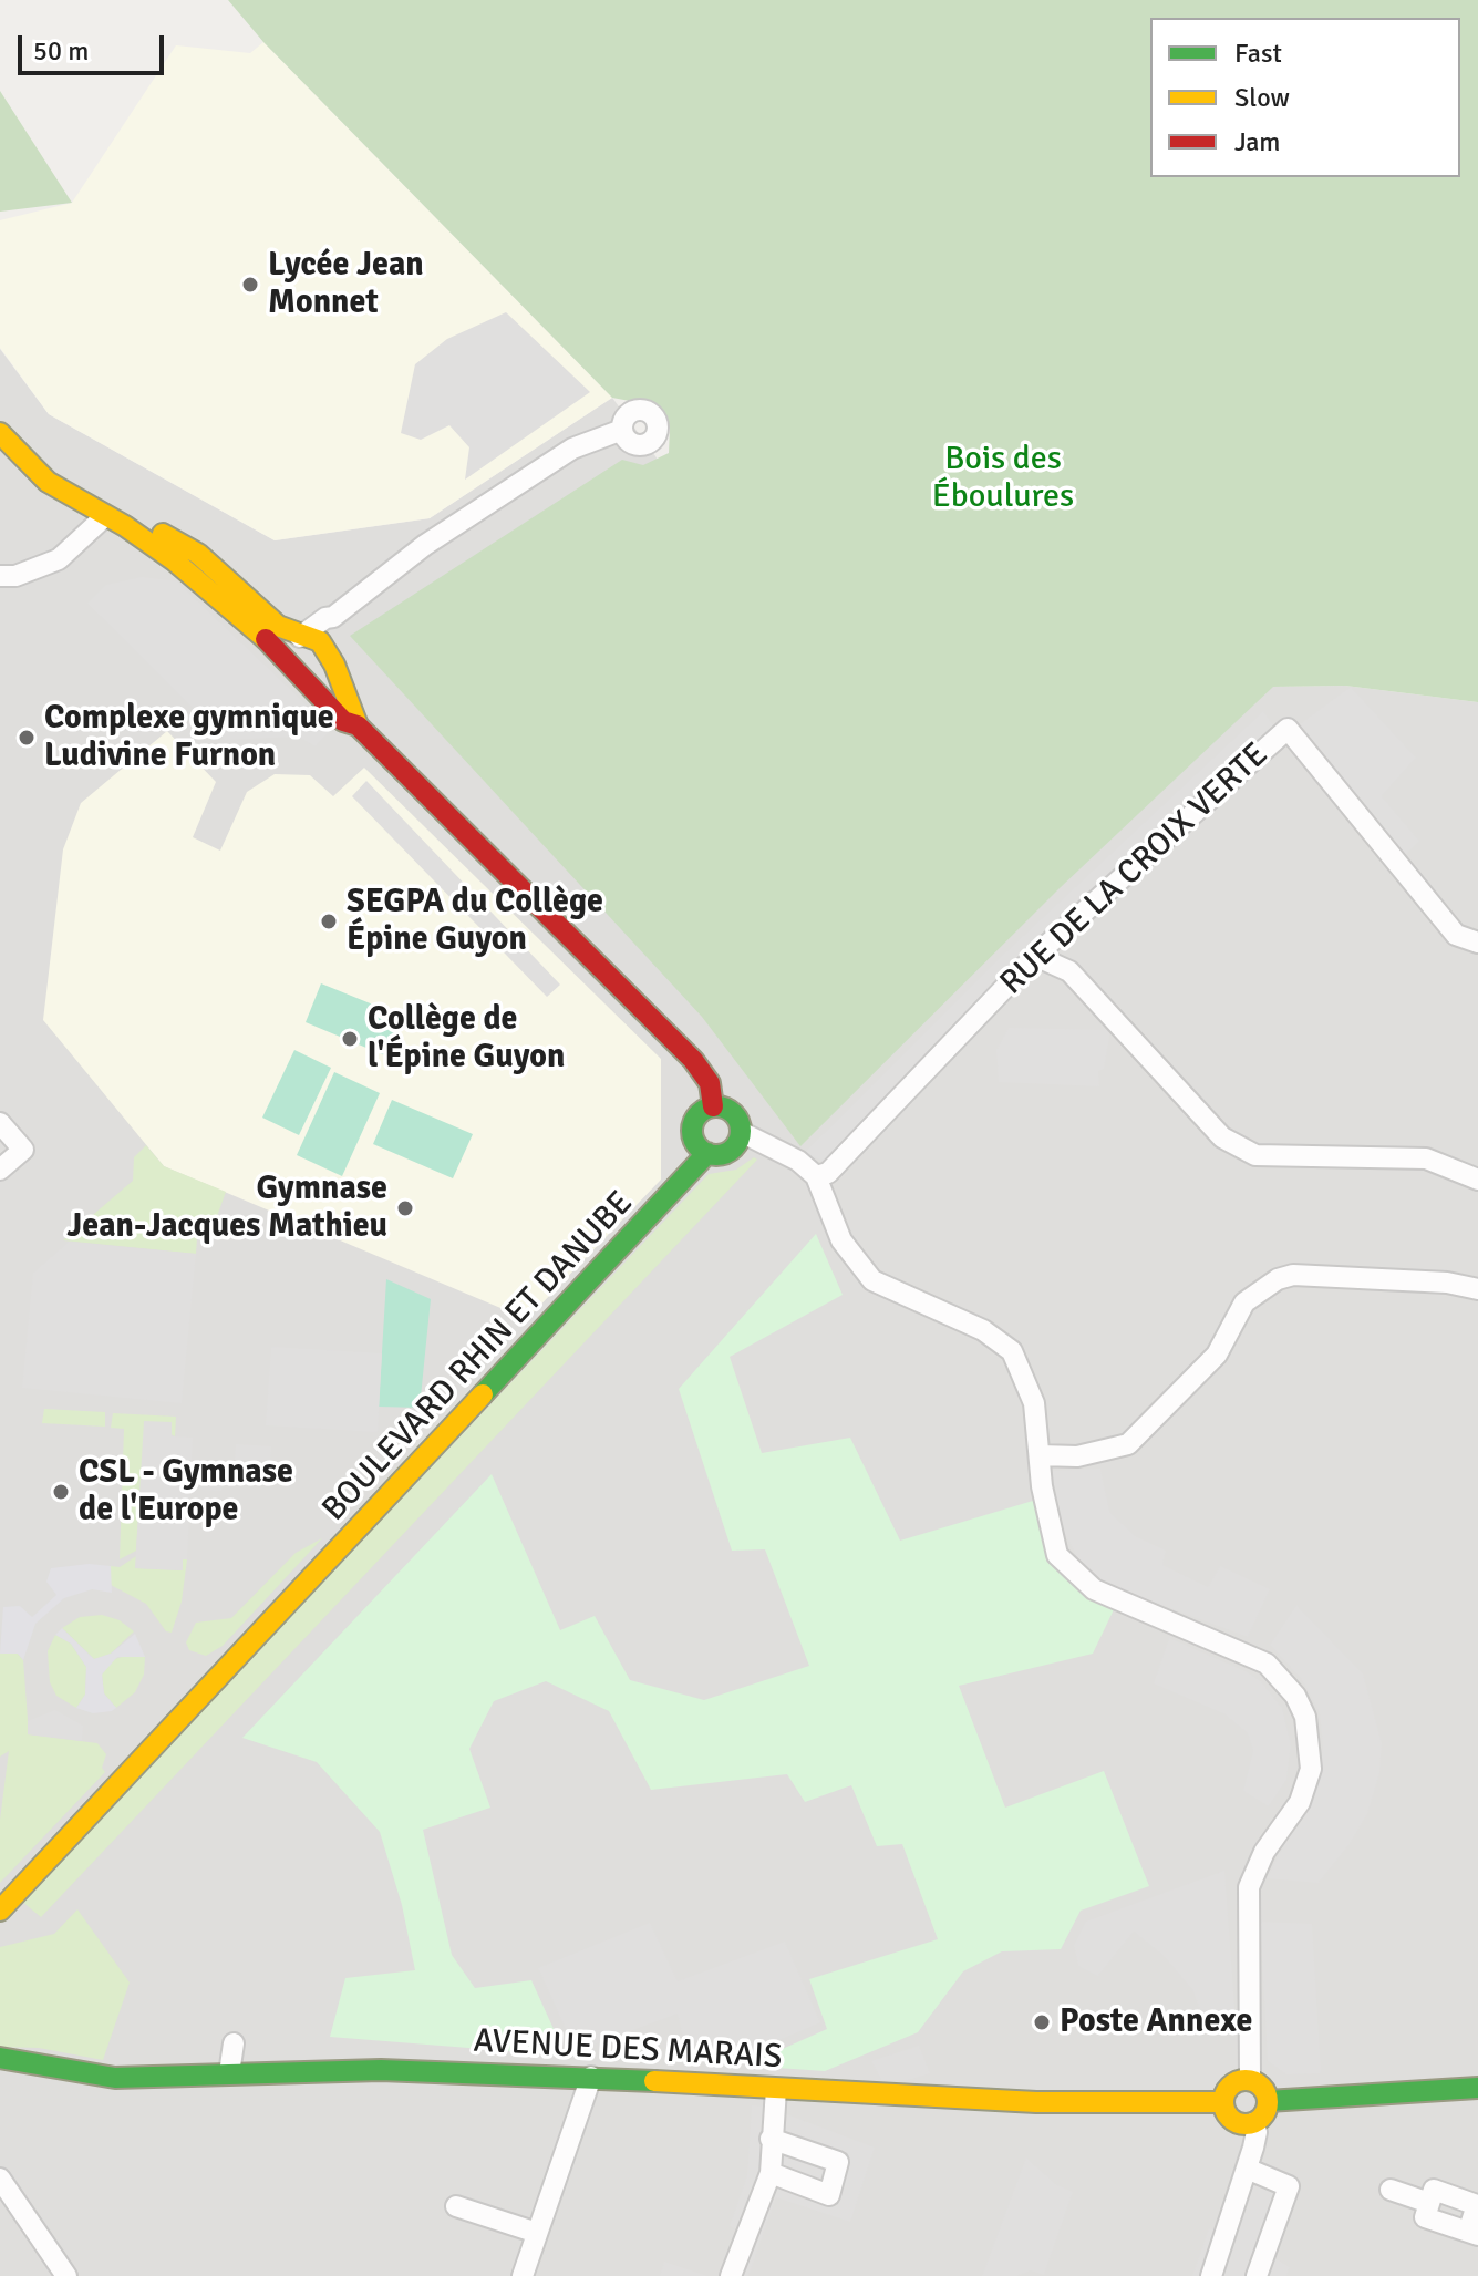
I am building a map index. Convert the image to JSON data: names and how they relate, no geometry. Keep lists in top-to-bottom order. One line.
{"streets":{"main road":["BOULEVARD RHIN ET DANUBE","AVENUE DES MARAIS"],"street":["RUE DE LA CROIX VERTE"]},"parks":["Bois des Éboulures"],"places":["Lycée Jean Monnet","Complexe gymnique Ludivine Furnon","SEGPA du Collège Épine Guyon","Collège de l'Épine Guyon","Gymnase Jean-Jacques Mathieu","CSL - Gymnase de l'Europe","Poste Annexe"],"legend":["Fast","Slow","Jam"],"scale_bar":"50 m"}
